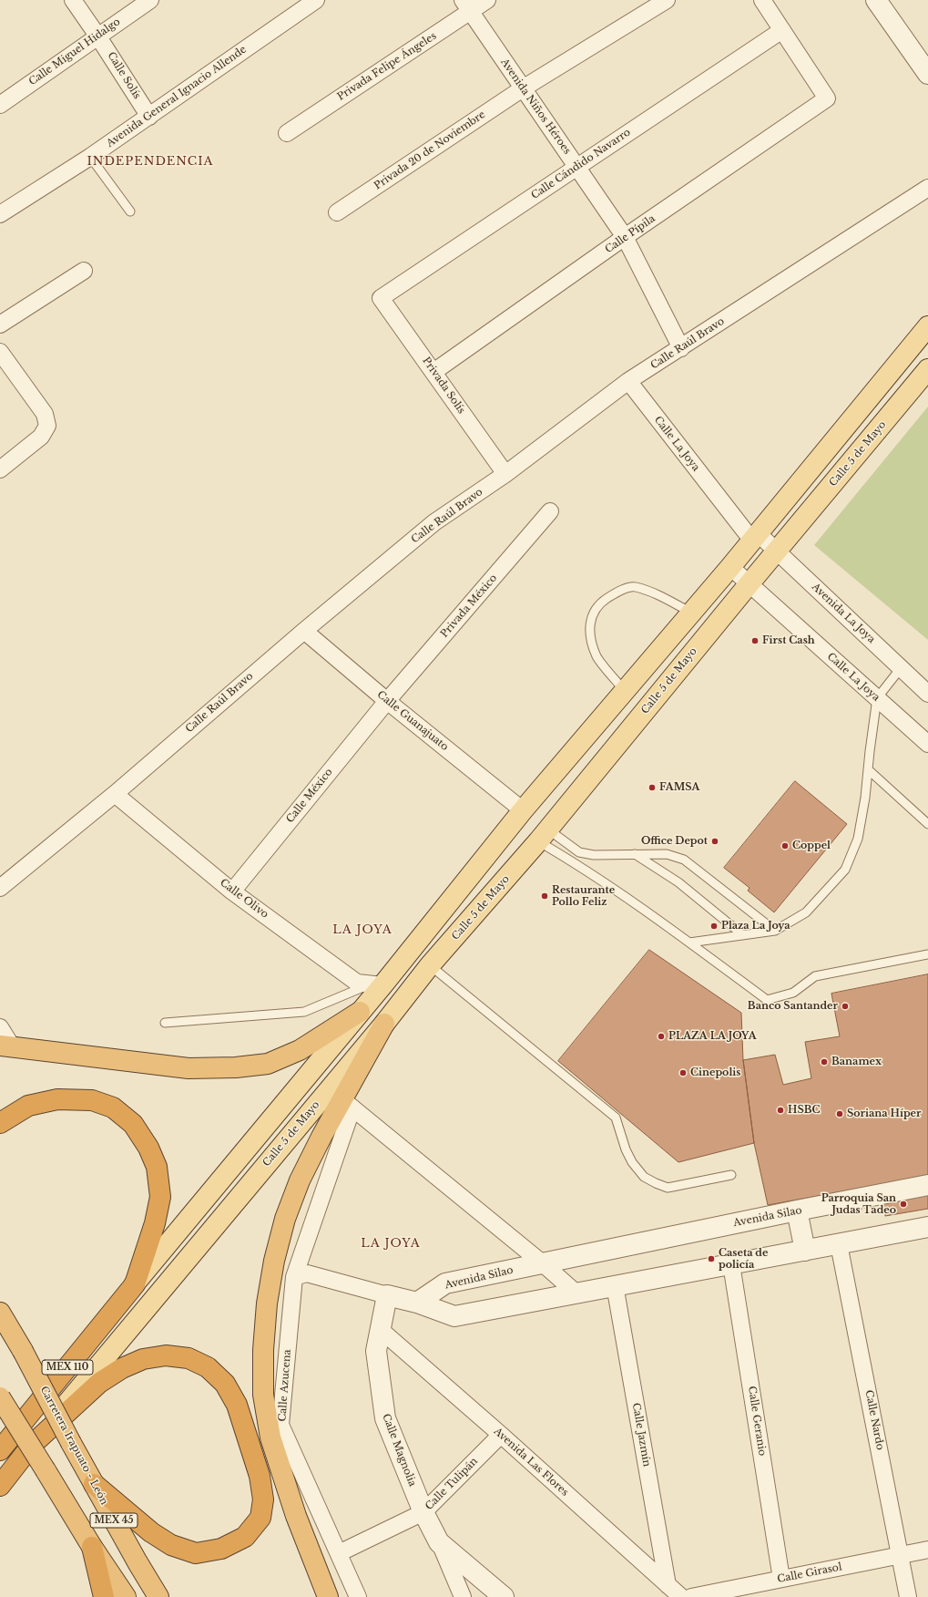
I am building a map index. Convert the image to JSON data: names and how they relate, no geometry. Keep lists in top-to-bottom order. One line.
{"streets":{"highway":["MEX 110","Carretera Irapuato - León","MEX 45"],"main road":["Calle 5 de Mayo"],"street":["Calle Miguel Hidalgo","Privada Felipe Ángeles","Calle Solís","Avenida General Ignacio Allende","Avenida Niños Héroes","Privada 20 de Noviembre","Calle Cándido Navarro","Calle Pípila","Calle Raúl Bravo","Privada Solís","Calle La Joya","Privada México","Avenida La Joya","Calle Guanajuato","Calle México","Calle Olivo","Avenida Silao","Calle Azucena","Calle Nardo","Calle Geranio","Calle Jazmín","Calle Magnolia","Avenida Las Flores","Calle Tulipán","Calle Girasol"]},"crossings":[["Calle Miguel Hidalgo","Calle Solís"],["Privada Felipe Ángeles","Avenida Niños Héroes"],["Calle Solís","Avenida General Ignacio Allende"],["Avenida Niños Héroes","Privada 20 de Noviembre"],["Avenida Niños Héroes","Calle Cándido Navarro"],["Avenida Niños Héroes","Calle Pípila"],["Avenida Niños Héroes","Calle Raúl Bravo"],["Calle Cándido Navarro","Calle Pípila"],["Calle Cándido Navarro","Privada Solís"],["Calle Pípila","Privada Solís"],["Calle Raúl Bravo","Privada Solís"],["Calle Raúl Bravo","Calle La Joya"],["Calle Raúl Bravo","Calle Guanajuato"],["Calle Raúl Bravo","Calle Olivo"],["Calle La Joya","Calle 5 de Mayo"],["Calle La Joya","Avenida La Joya"],["Calle 5 de Mayo","Avenida La Joya"],["Privada México","Calle Guanajuato"],["Privada México","Calle México"],["Calle Guanajuato","Calle México"],["Calle México","Calle Olivo"],["Calle Azucena","Calle Tulipán"],["Calle Nardo","Calle Girasol"],["Calle Geranio","Calle Girasol"],["Calle Jazmín","Avenida Las Flores"],["Calle Magnolia","Avenida Las Flores"],["Calle Magnolia","Calle Tulipán"],["Avenida Las Flores","Calle Tulipán"]],"districts":["INDEPENDENCIA","LA JOYA","LA JOYA"],"places":["First Cash","FAMSA","Office Depot","Coppel","Restaurante Pollo Feliz","Plaza La Joya","Banco Santander","PLAZA LA JOYA","Banamex","Cinepolis","HSBC","Soriana Híper","Parroquia San Judas Tadeo","Caseta de policía"]}
